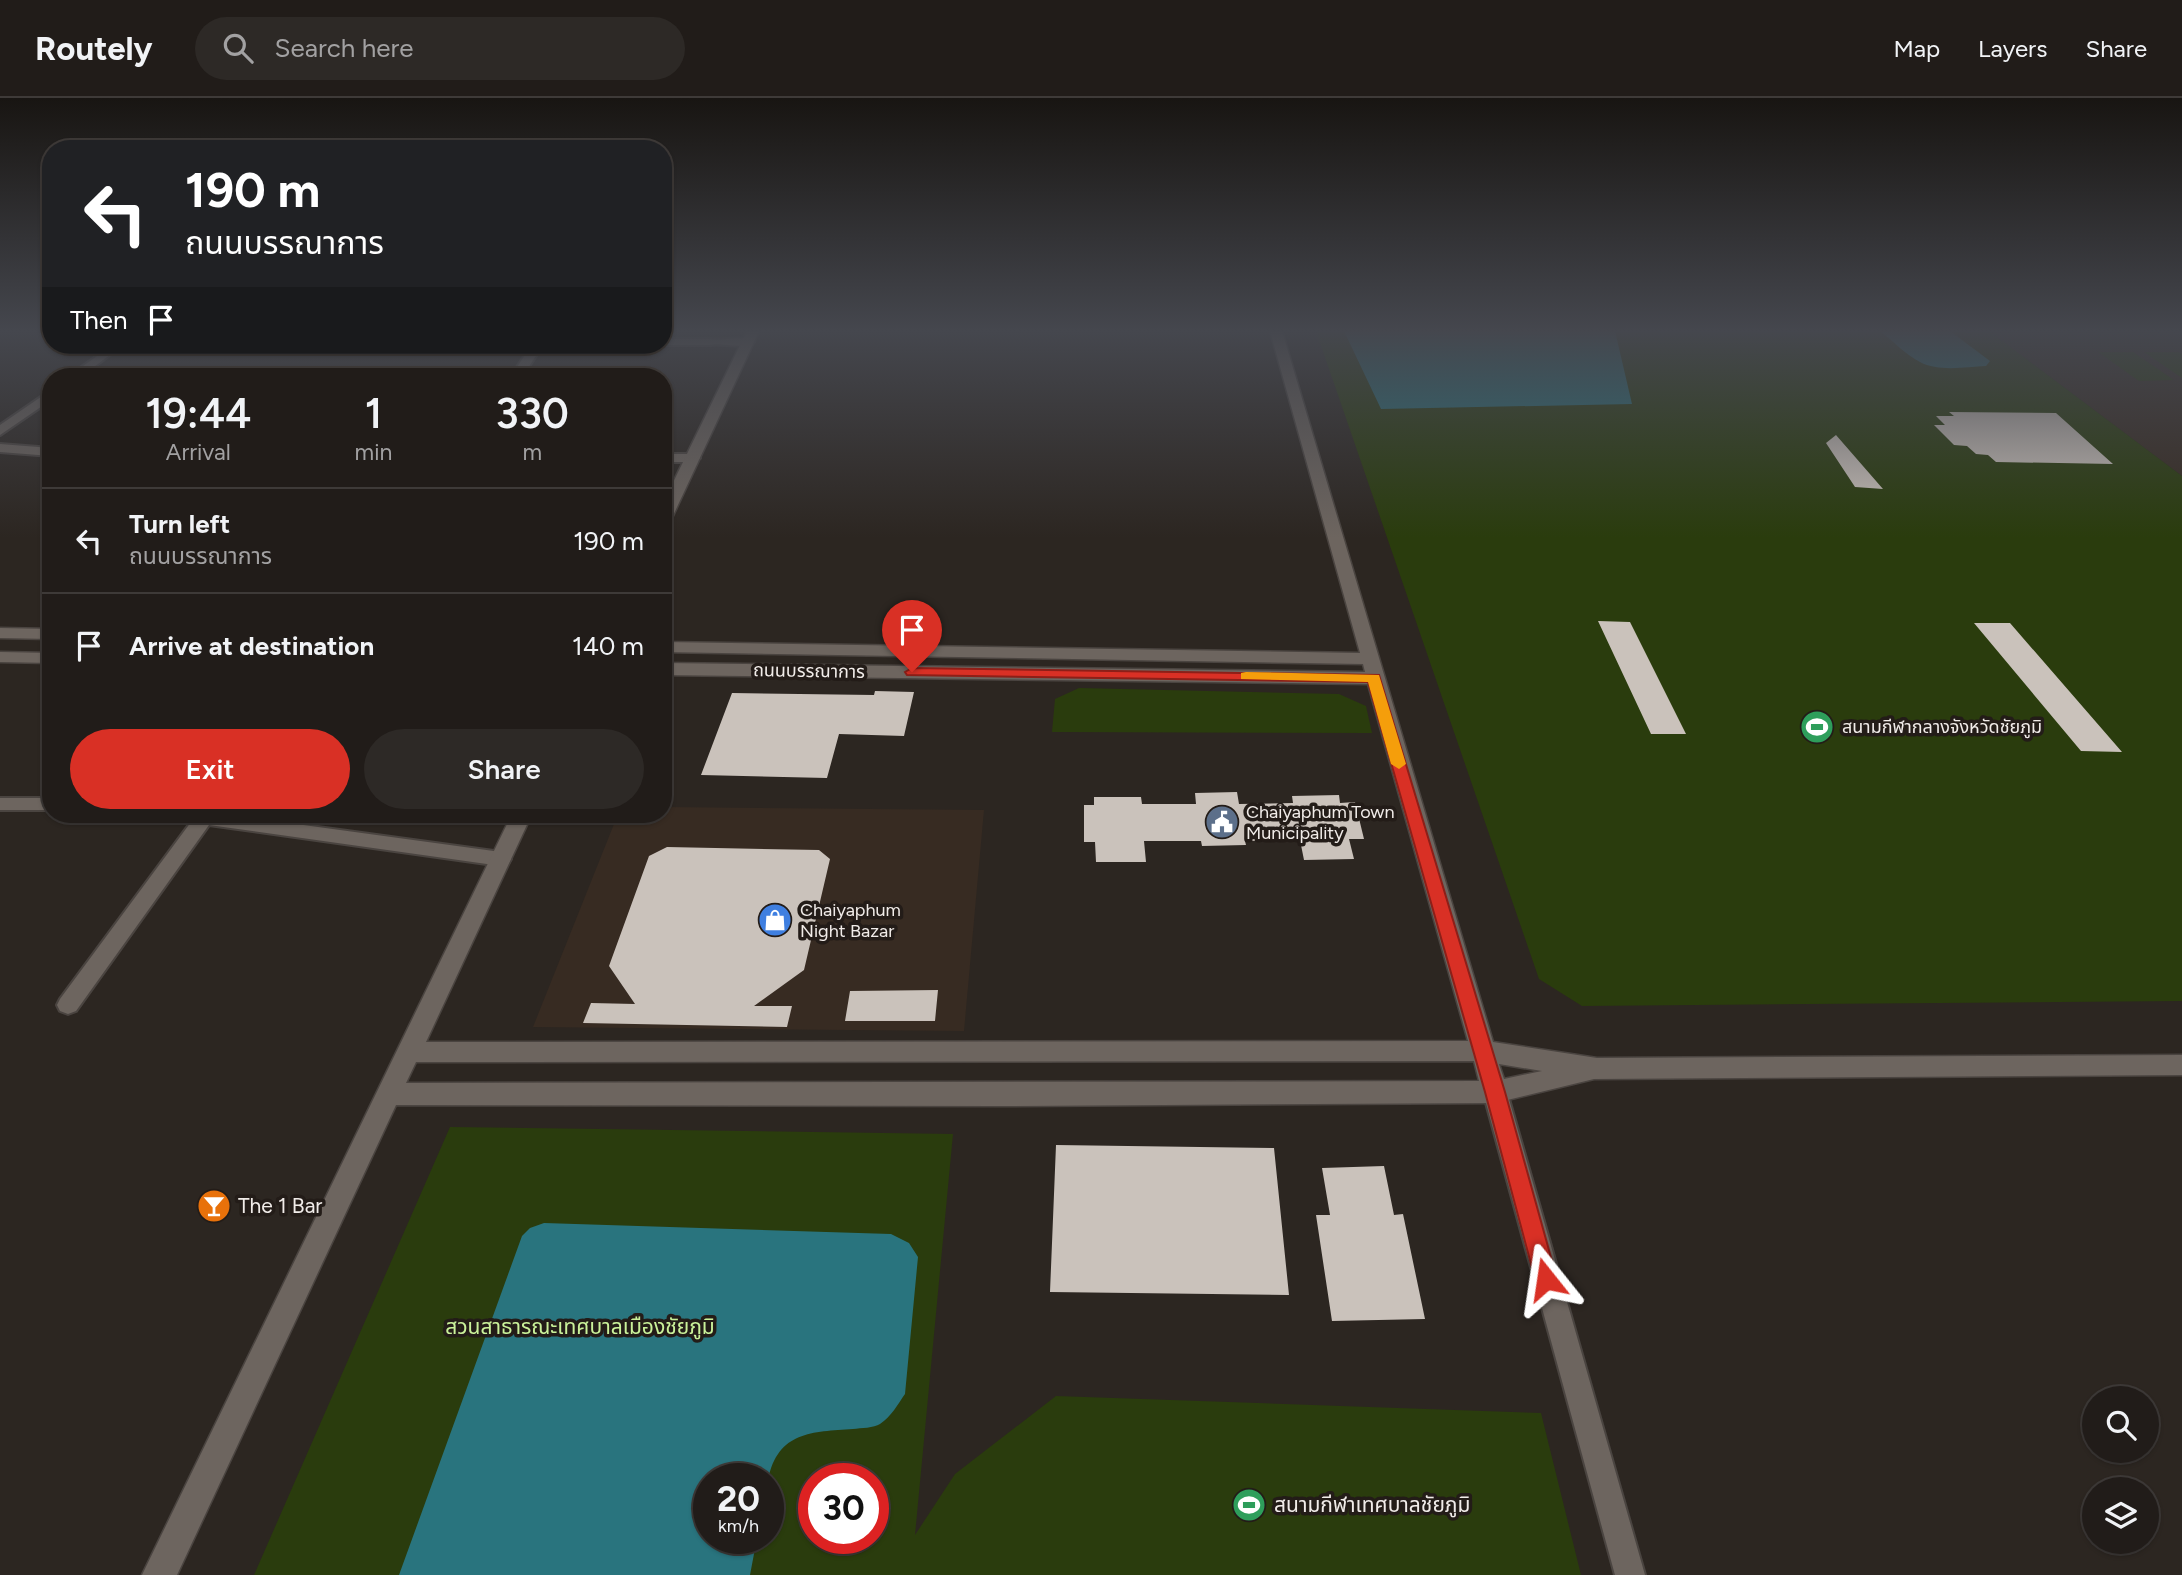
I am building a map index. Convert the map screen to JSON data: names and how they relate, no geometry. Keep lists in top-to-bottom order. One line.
{"streets":{"street":["ถนนบรรณาการ"]},"parks":["สวนสาธารณะเทศบาลเมืองชัยภูมิ"],"places":{"sports":["สนามกีฬากลางจังหวัดชัยภูมิ","สนามกีฬาเทศบาลชัยภูมิ"],"public building":["Chaiyaphum Town Municipality"],"shop":["Chaiyaphum Night Bazar"],"bar":["The 1 Bar"]},"page":{"header":"Routely","search":"Search here","nav":["Map","Layers","Share"],"turn":["190 m","ถนนบรรณาการ"],"then":"Then","eta":["19:44","Arrival","1","min","330","m"],"list":[{"name":"Turn left","note":"ถนนบรรณาการ","value":"190 m"},{"name":"Arrive at destination","value":"140 m"}],"buttons":["Exit","Share"],"speed":"20 km/h","limit":"30"}}
